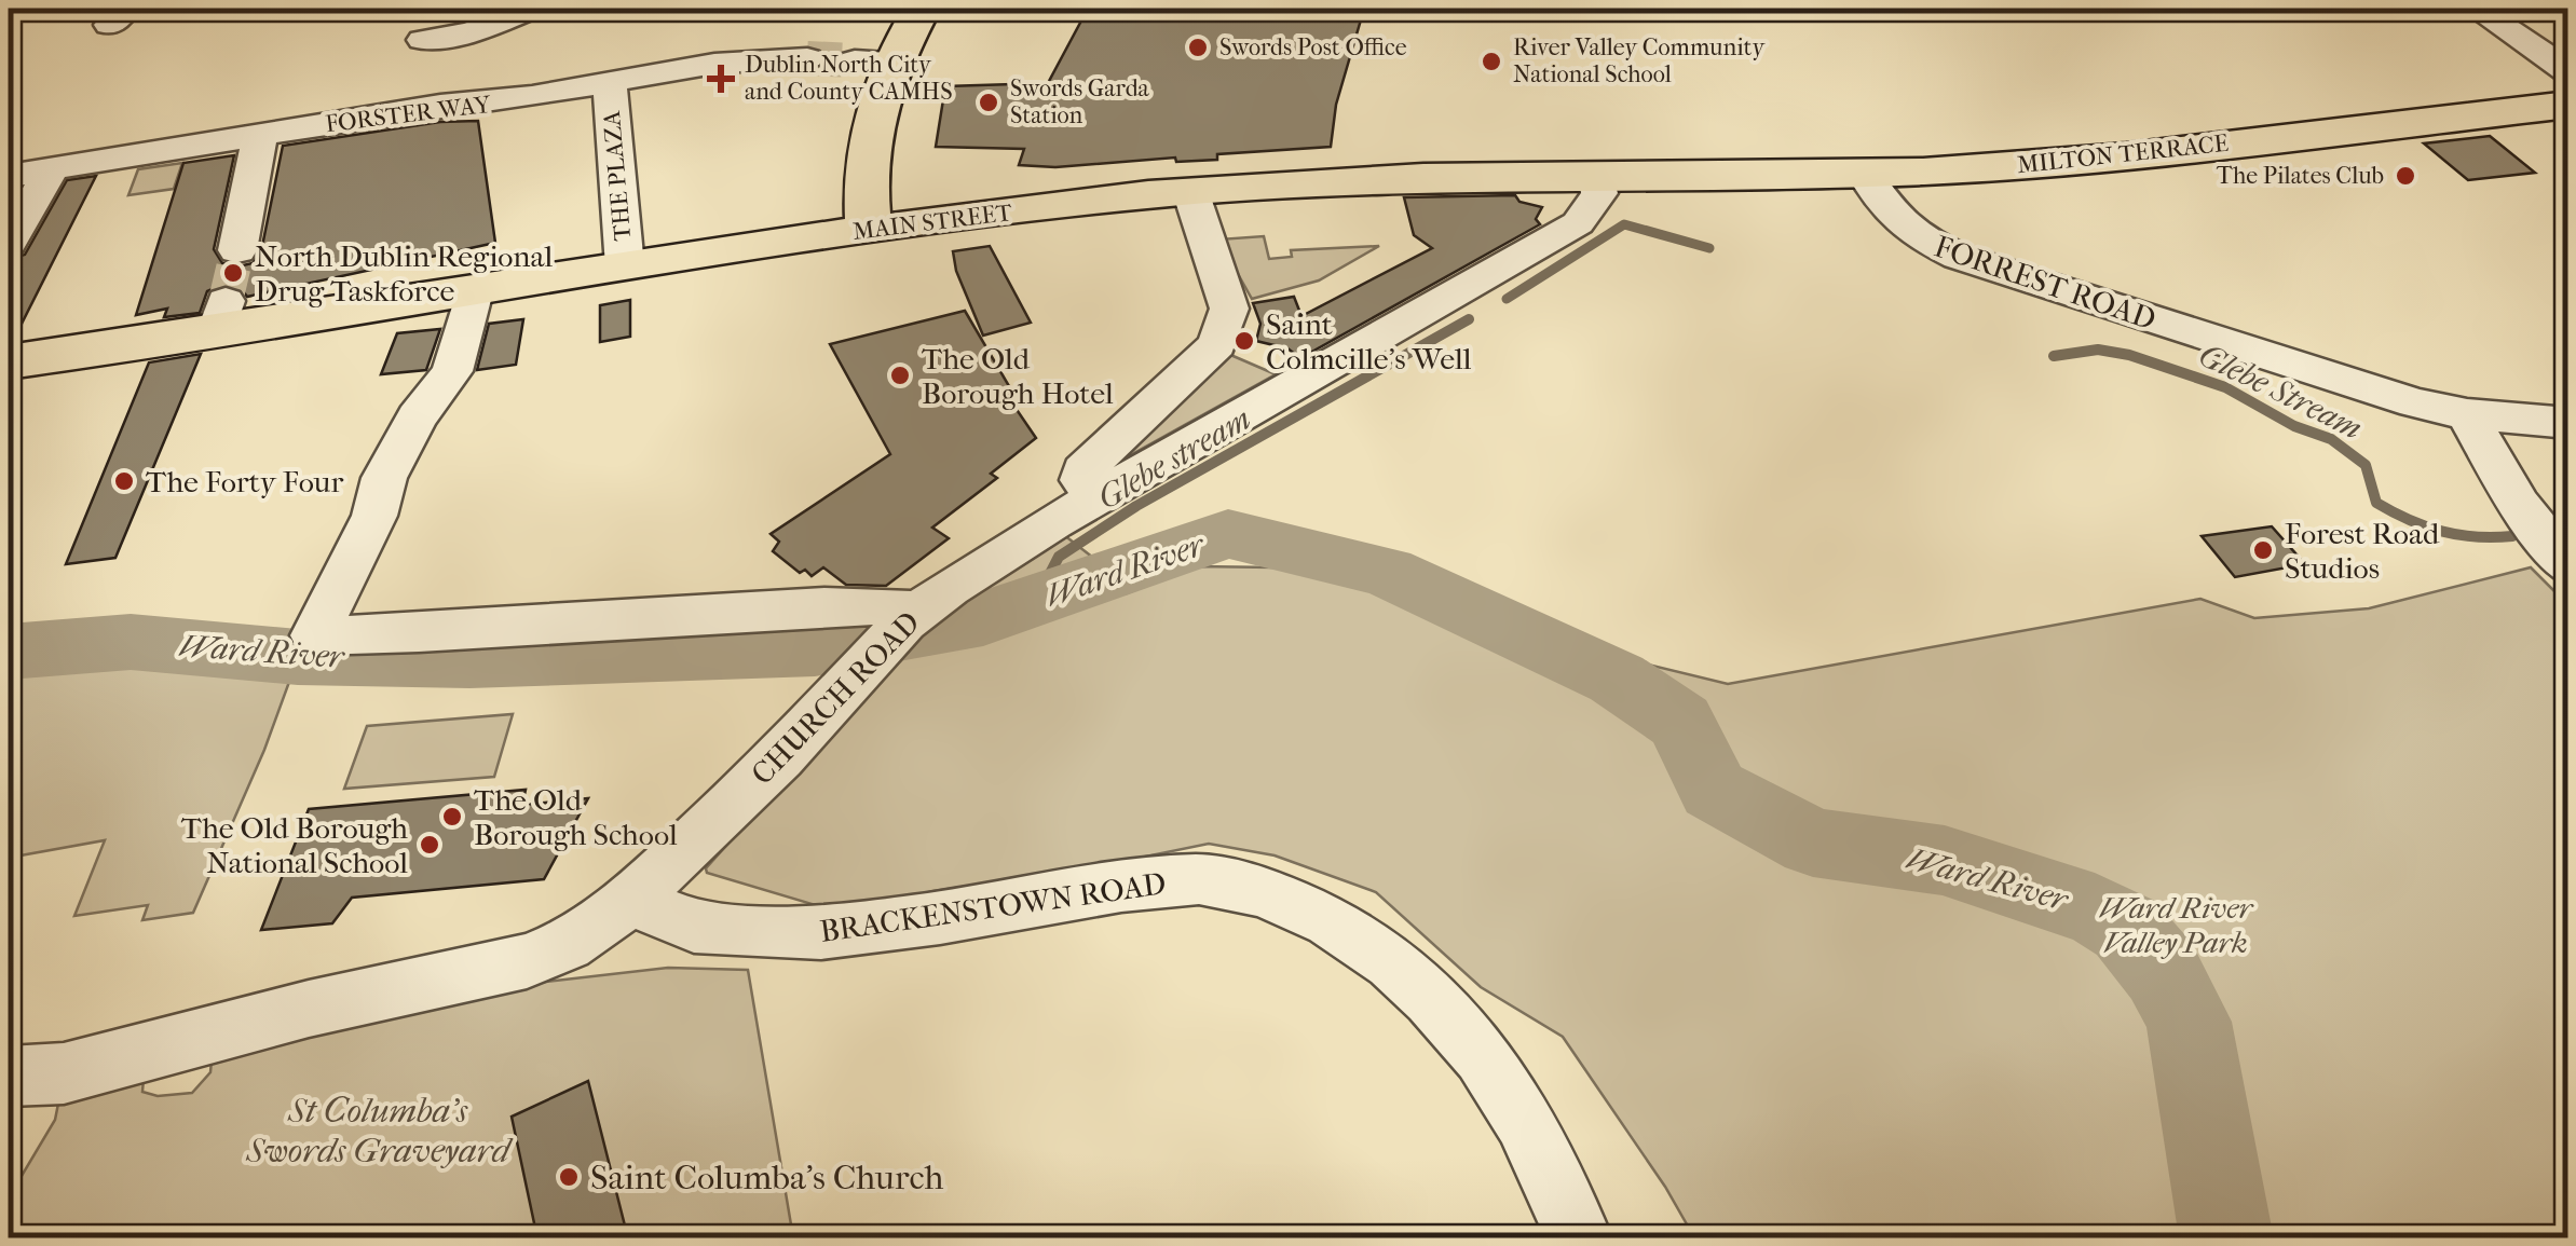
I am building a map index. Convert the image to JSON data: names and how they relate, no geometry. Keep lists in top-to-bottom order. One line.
{"streets":{"main road":["MILTON TERRACE","MAIN STREET"],"street":["FORSTER WAY","THE PLAZA","FORREST ROAD","CHURCH ROAD","BRACKENSTOWN ROAD"]},"crossings":[["FORSTER WAY","THE PLAZA"],["MILTON TERRACE","MAIN STREET"],["MILTON TERRACE","FORREST ROAD"],["THE PLAZA","MAIN STREET"],["MAIN STREET","FORREST ROAD"],["MAIN STREET","CHURCH ROAD"],["CHURCH ROAD","BRACKENSTOWN ROAD"]],"water":["Glebe Stream","Glebe stream","Ward River"],"parks":["Ward River Valley Park","St Columba's Swords Graveyard"],"places":{"other":["Swords Post Office","River Valley Community National School","Swords Garda Station","The Pilates Club","North Dublin Regional Drug Taskforce","Saint Colmcille's Well","The Old Borough Hotel","The Forty Four","Forest Road Studios","The Old Borough School","The Old Borough National School","Saint Columba's Church"],"health":["Dublin North City and County CAMHS"]}}
